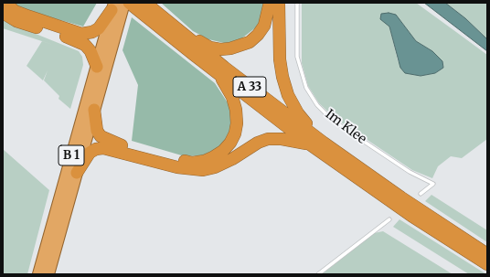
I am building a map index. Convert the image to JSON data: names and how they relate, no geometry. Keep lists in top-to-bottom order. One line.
{"streets":{"highway":["A 33","B 1"],"lane":["Im Klee"]},"crossings":[["A 33","B 1"]]}
